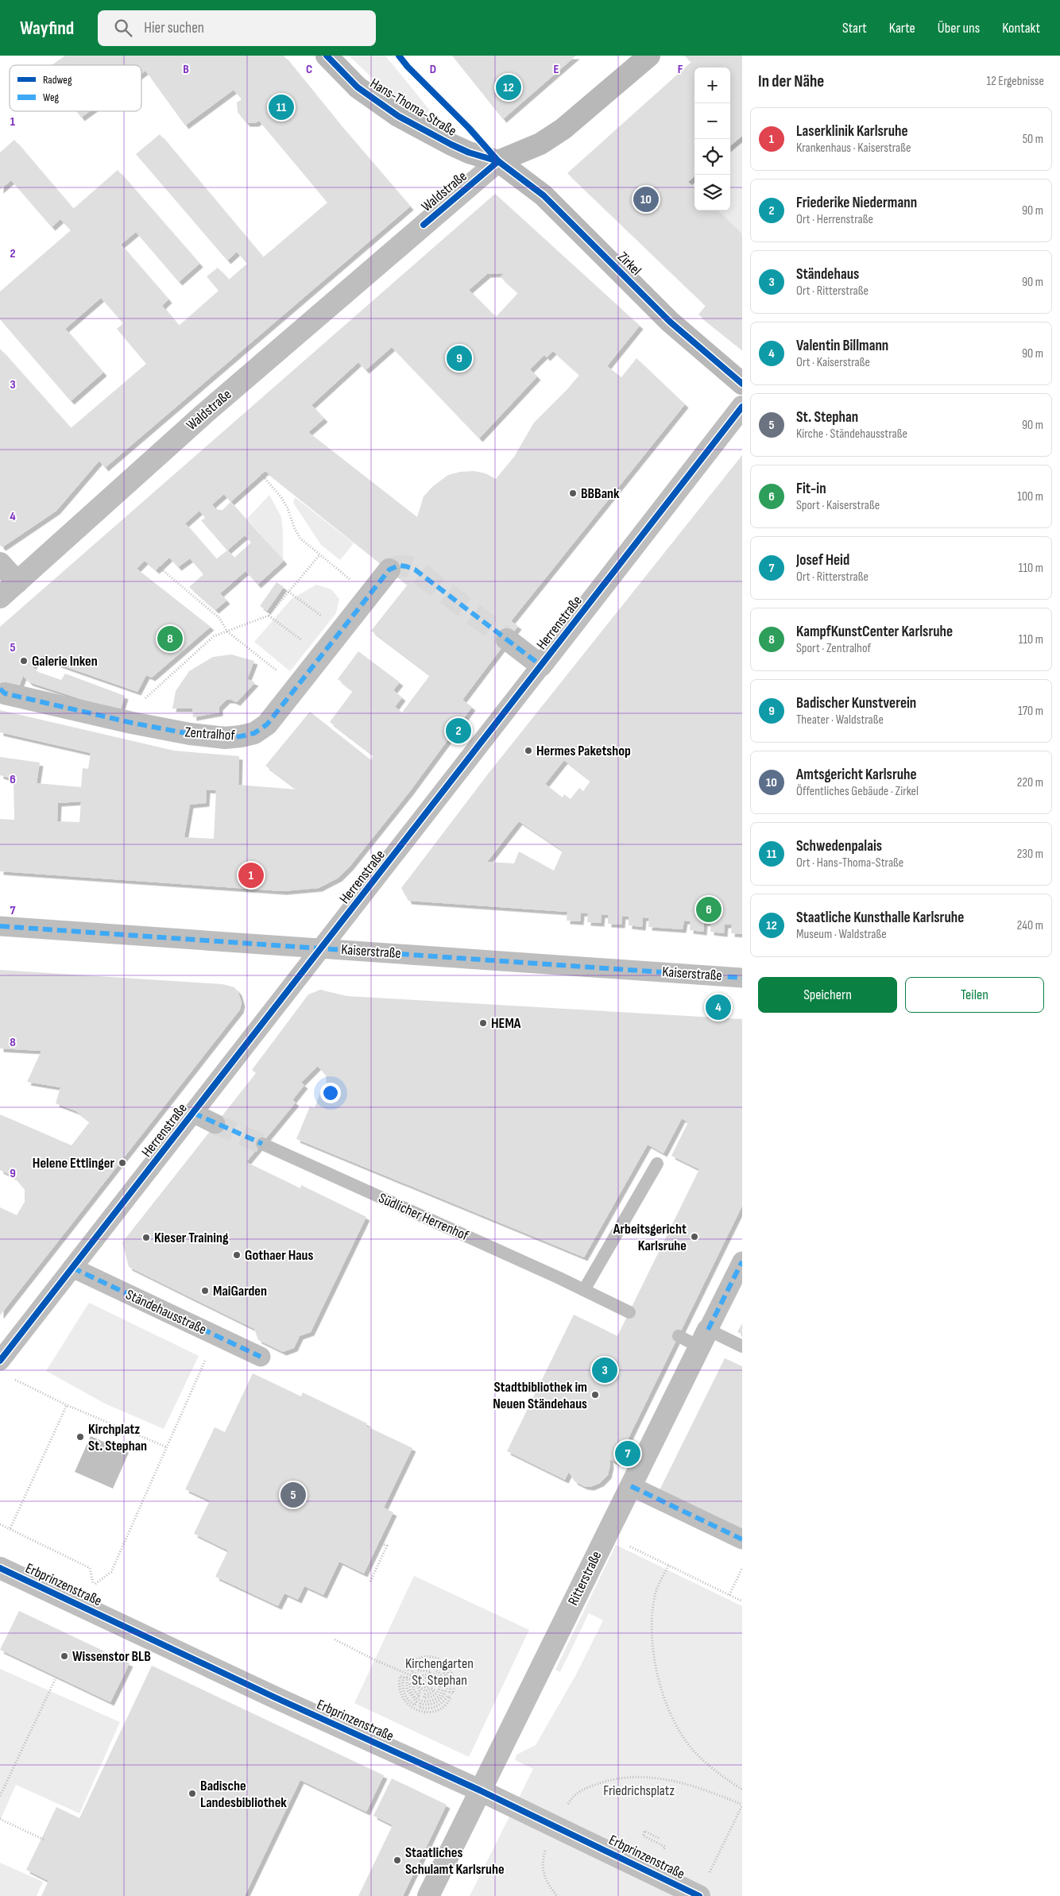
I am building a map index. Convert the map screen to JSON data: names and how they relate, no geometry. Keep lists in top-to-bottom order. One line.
{"streets":{"main road":["Hans-Thoma-Straße","Waldstraße","Zirkel"],"street":["Herrenstraße","Zentralhof","Kaiserstraße","Ständehausstraße","Ritterstraße","Erbprinzenstraße"],"lane":["Südlicher Herrenhof"]},"crossings":[["Hans-Thoma-Straße","Waldstraße"],["Hans-Thoma-Straße","Zirkel"],["Waldstraße","Zirkel"],["Herrenstraße","Kaiserstraße"],["Herrenstraße","Ständehausstraße"],["Ritterstraße","Erbprinzenstraße"]],"parks":["Kirchengarten St. Stephan","Friedrichsplatz"],"places":["BBBank","Galerie Inken","Hermes Paketshop","HEMA","Helene Ettlinger","Arbeitsgericht Karlsruhe","Kieser Training","Gothaer Haus","MaiGarden","Stadtbibliothek im Neuen Ständehaus","Kirchplatz St. Stephan","Wissenstor BLB","Badische Landesbibliothek","Staatliches Schulamt Karlsruhe"],"legend":["Radweg","Weg"],"page":{"header":"Wayfind","search":"Hier suchen","nav":["Start","Karte","Über uns","Kontakt"],"heading":["In der Nähe","12 Ergebnisse"],"map_buttons":["+","−"],"pins":["12","11","10","9","8","2","1","6","4","3","7","5"],"list":[{"mark":"1","name":"Laserklinik Karlsruhe","note":"Krankenhaus · Kaiserstraße","value":"50 m"},{"mark":"2","name":"Friederike Niedermann","note":"Ort · Herrenstraße","value":"90 m"},{"mark":"3","name":"Ständehaus","note":"Ort · Ritterstraße","value":"90 m"},{"mark":"4","name":"Valentin Billmann","note":"Ort · Kaiserstraße","value":"90 m"},{"mark":"5","name":"St. Stephan","note":"Kirche · Ständehausstraße","value":"90 m"},{"mark":"6","name":"Fit-in","note":"Sport · Kaiserstraße","value":"100 m"},{"mark":"7","name":"Josef Heid","note":"Ort · Ritterstraße","value":"110 m"},{"mark":"8","name":"KampfKunstCenter Karlsruhe","note":"Sport · Zentralhof","value":"110 m"},{"mark":"9","name":"Badischer Kunstverein","note":"Theater · Waldstraße","value":"170 m"},{"mark":"10","name":"Amtsgericht Karlsruhe","note":"Öffentliches Gebäude · Zirkel","value":"220 m"},{"mark":"11","name":"Schwedenpalais","note":"Ort · Hans-Thoma-Straße","value":"230 m"},{"mark":"12","name":"Staatliche Kunsthalle Karlsruhe","note":"Museum · Waldstraße","value":"240 m"}],"buttons":["Speichern","Teilen"]},"grid":{"columns":["B","C","D","E","F"],"rows":["1","2","3","4","5","6","7","8","9"]}}
